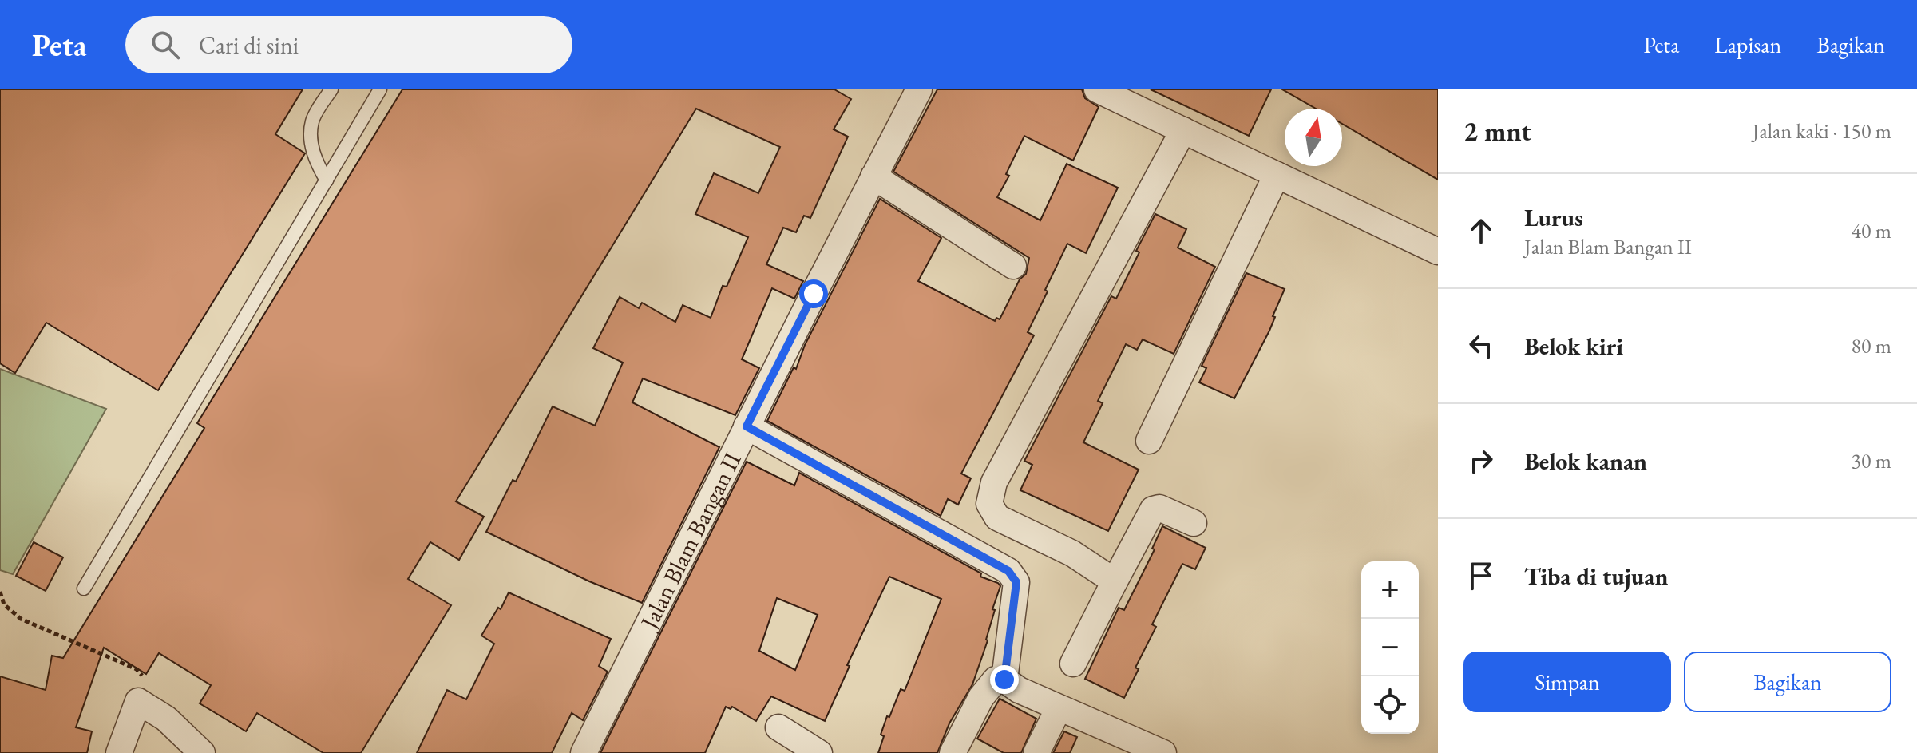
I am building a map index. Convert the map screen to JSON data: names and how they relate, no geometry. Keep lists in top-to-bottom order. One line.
{"streets":{"street":["Jalan Blam Bangan II"]},"north":"top","page":{"header":"Peta","search":"Cari di sini","nav":["Peta","Lapisan","Bagikan"],"heading":["2 mnt","Jalan kaki · 150 m"],"list":[["Lurus","Jalan Blam Bangan II","40 m"],["Belok kiri","80 m"],["Belok kanan","30 m"],"Tiba di tujuan"],"map_buttons":["+","−"],"buttons":["Simpan","Bagikan"]}}
